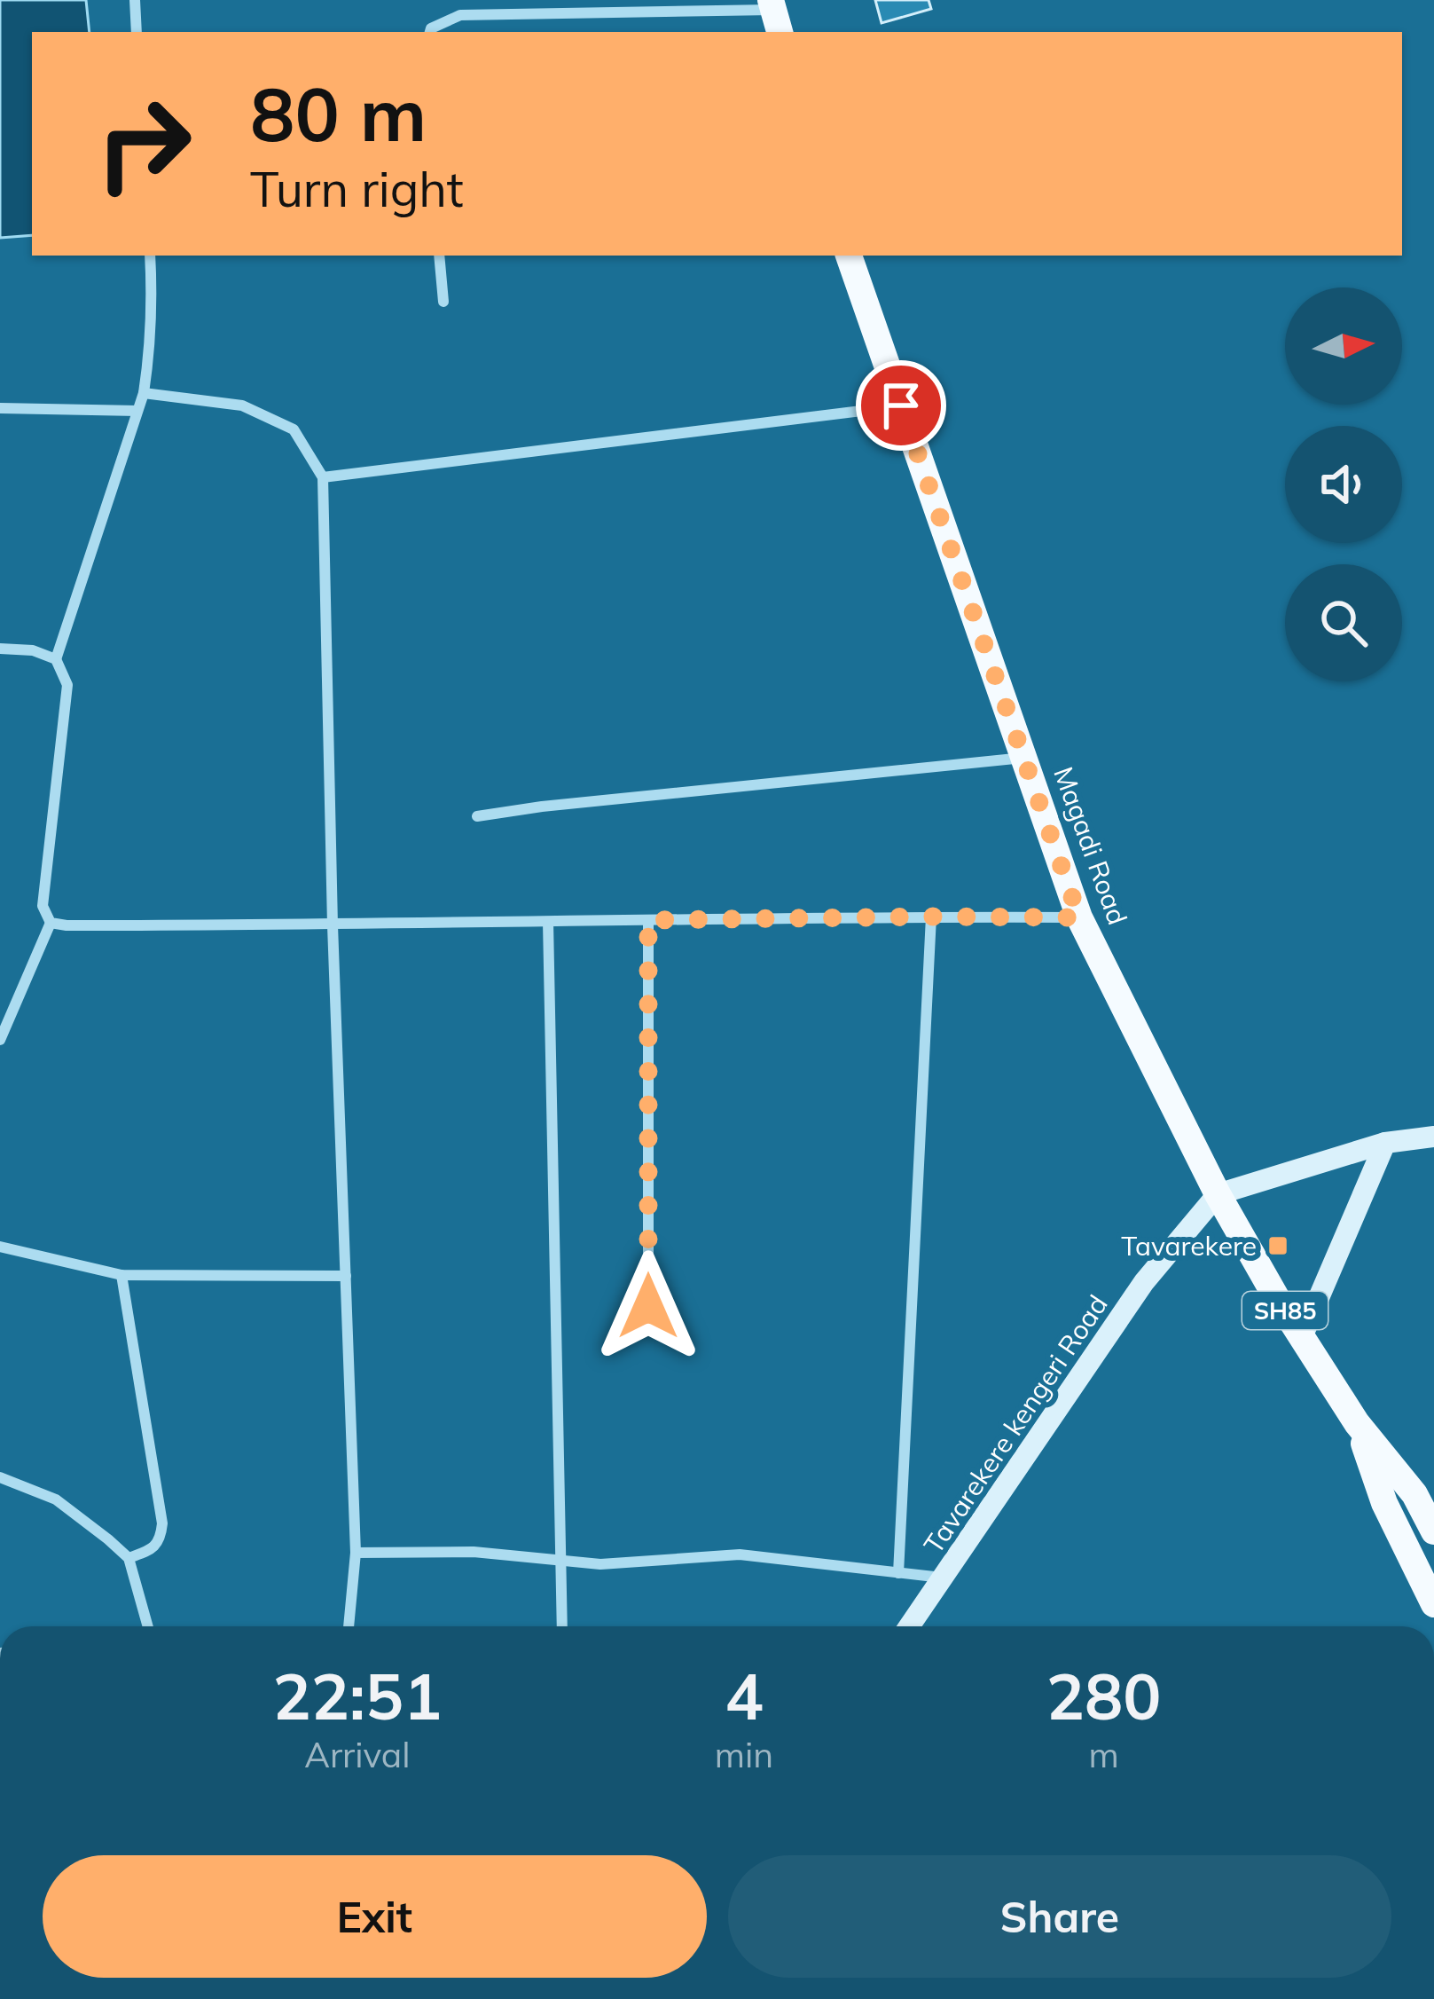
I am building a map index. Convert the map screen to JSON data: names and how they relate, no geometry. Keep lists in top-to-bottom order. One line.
{"streets":{"main road":["Magadi Road","SH85","Tavarekere kengeri Road"]},"crossings":[["Magadi Road","Tavarekere kengeri Road"]],"places":{"transit":["Tavarekere"]},"north":"right","page":{"turn":["80 m","Turn right"],"eta":["22:51","Arrival","4","min","280","m"],"buttons":["Exit","Share"]}}
